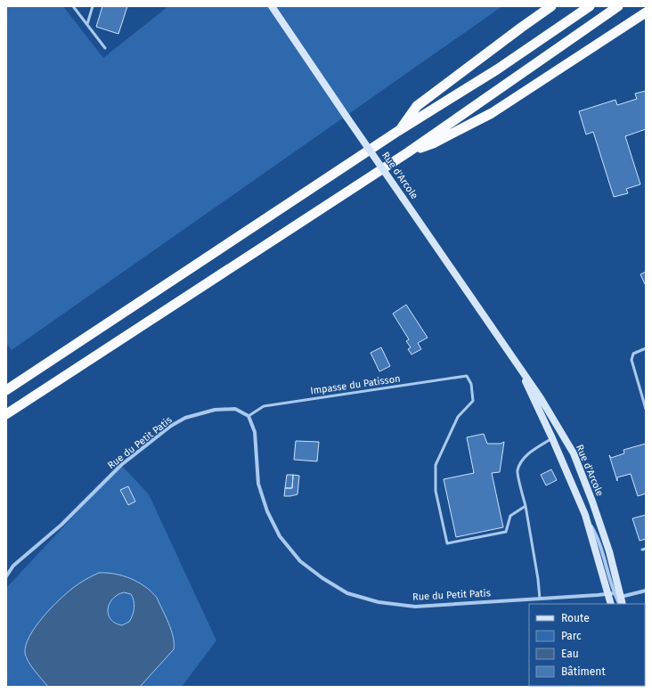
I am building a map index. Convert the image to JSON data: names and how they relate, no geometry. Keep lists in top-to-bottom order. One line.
{"streets":{"main road":["Rue d'Arcole"],"street":["Rue du Petit Patis"],"lane":["Impasse du Patisson"]},"crossings":[["Rue d'Arcole","Rue du Petit Patis"],["Impasse du Patisson","Rue du Petit Patis"]],"legend":["Route","Parc","Eau","Bâtiment"]}
